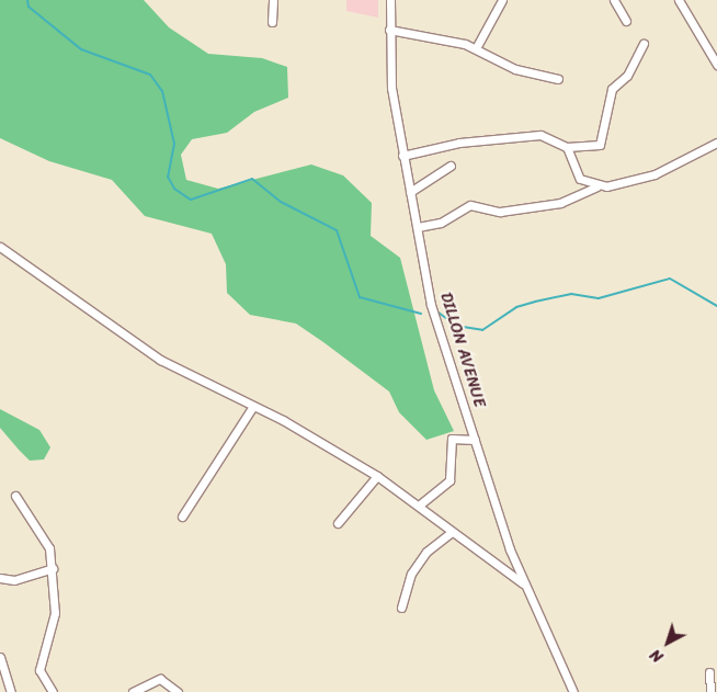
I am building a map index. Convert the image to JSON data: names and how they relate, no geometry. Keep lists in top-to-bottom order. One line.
{"streets":{"street":["DILLON AVENUE"]},"north":"bottom left"}
